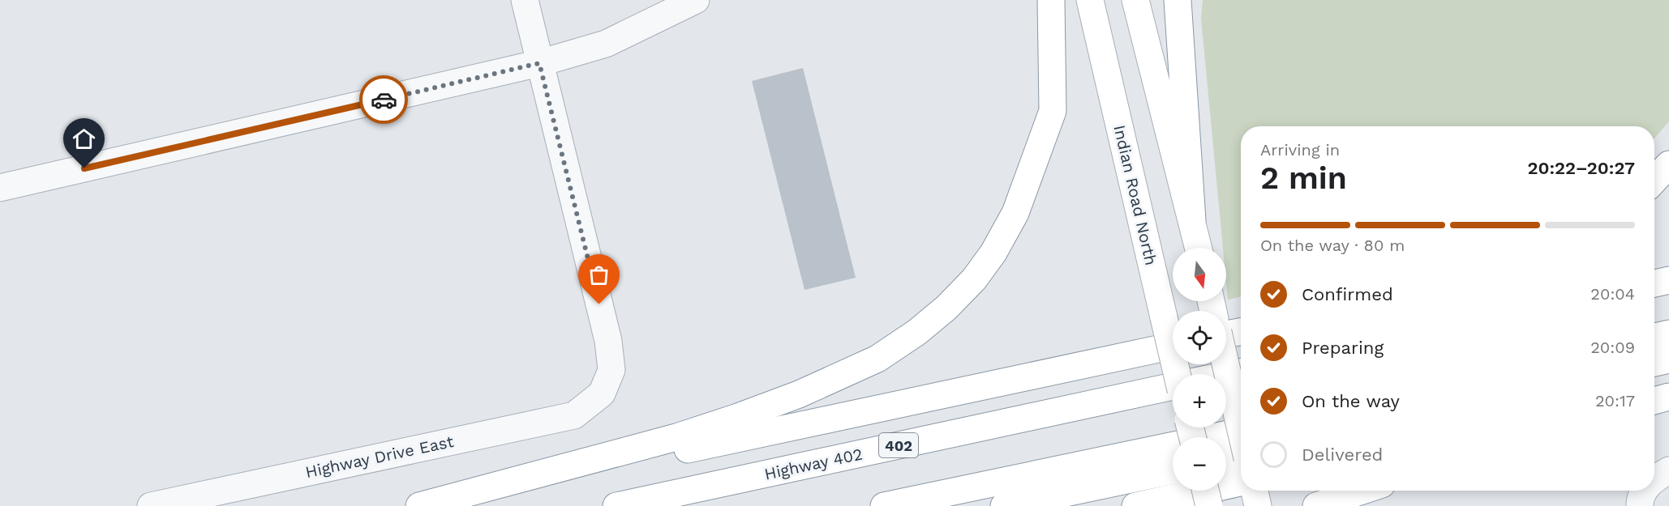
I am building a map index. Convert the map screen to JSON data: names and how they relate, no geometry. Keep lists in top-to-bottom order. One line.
{"streets":{"main road":["Indian Road North","402","Highway 402"],"street":["Highway Drive East"]},"north":"bottom","page":{"heading":["2 min","Arriving in","20:22–20:27"],"bar":"On the way · 80 m","map_buttons":["+","−"],"list":[["Confirmed","20:04"],["Preparing","20:09"],["On the way","20:17"],"Delivered"]}}
